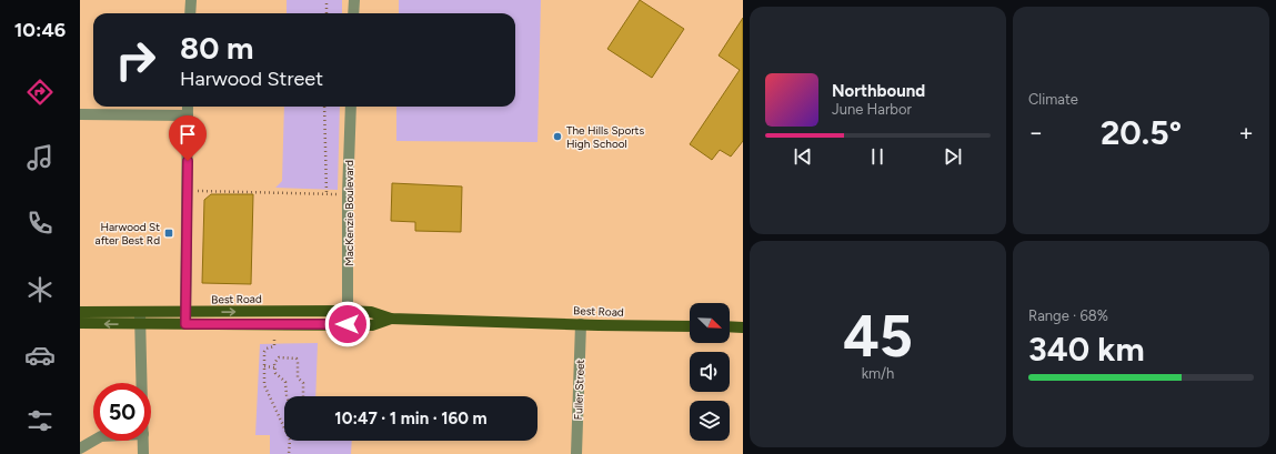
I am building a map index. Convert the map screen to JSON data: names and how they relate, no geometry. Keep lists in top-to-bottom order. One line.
{"streets":{"main road":["Best Road"],"street":["MacKenzie Boulevard","Fuller Street"]},"crossings":[["MacKenzie Boulevard","Best Road"],["Best Road","Fuller Street"]],"places":{"other":["The Hills Sports High School"],"transit":["Harwood St after Best Rd"]},"north":"bottom right","page":{"tabs":"10:46","tile":["Climate",["45","km/h"],["Range · 68%","340 km"]],"turn":["80 m","Harwood Street"],"song":["Northbound","June Harbor"],"heat":["−","20.5°","+"],"limit":"50","trip":"10:47 · 1 min · 160 m"}}
